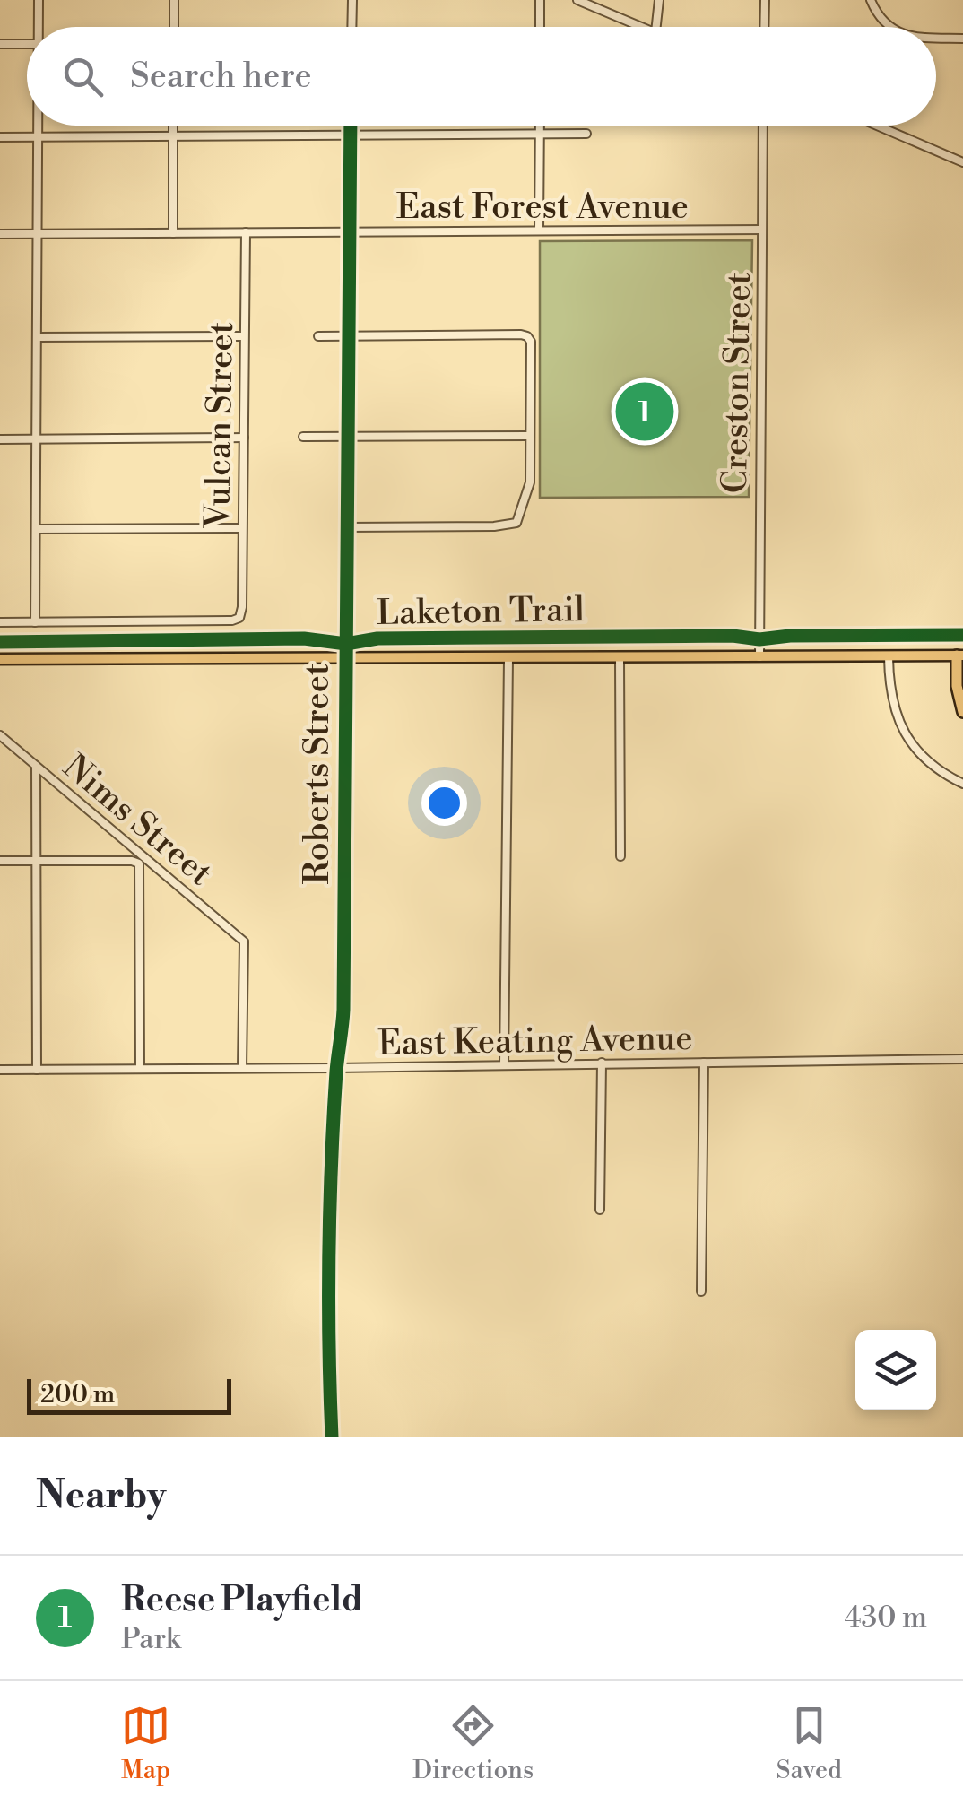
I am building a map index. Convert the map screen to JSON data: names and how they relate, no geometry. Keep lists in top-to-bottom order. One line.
{"streets":{"street":["East Forest Avenue","Creston Street","Vulcan Street","Roberts Street","Nims Street","East Keating Avenue"],"cycle path":["Laketon Trail"]},"crossings":[["East Forest Avenue","Creston Street"],["East Forest Avenue","Vulcan Street"],["East Forest Avenue","Roberts Street"],["Roberts Street","East Keating Avenue"],["Nims Street","East Keating Avenue"]],"scale_bar":"200 m","page":{"search":"Search here","pins":"1","scale":"200 m","heading":"Nearby","list":[{"mark":"1","name":"Reese Playfield","note":"Park","value":"430 m"}],"nav":["Map","Directions","Saved"]}}
